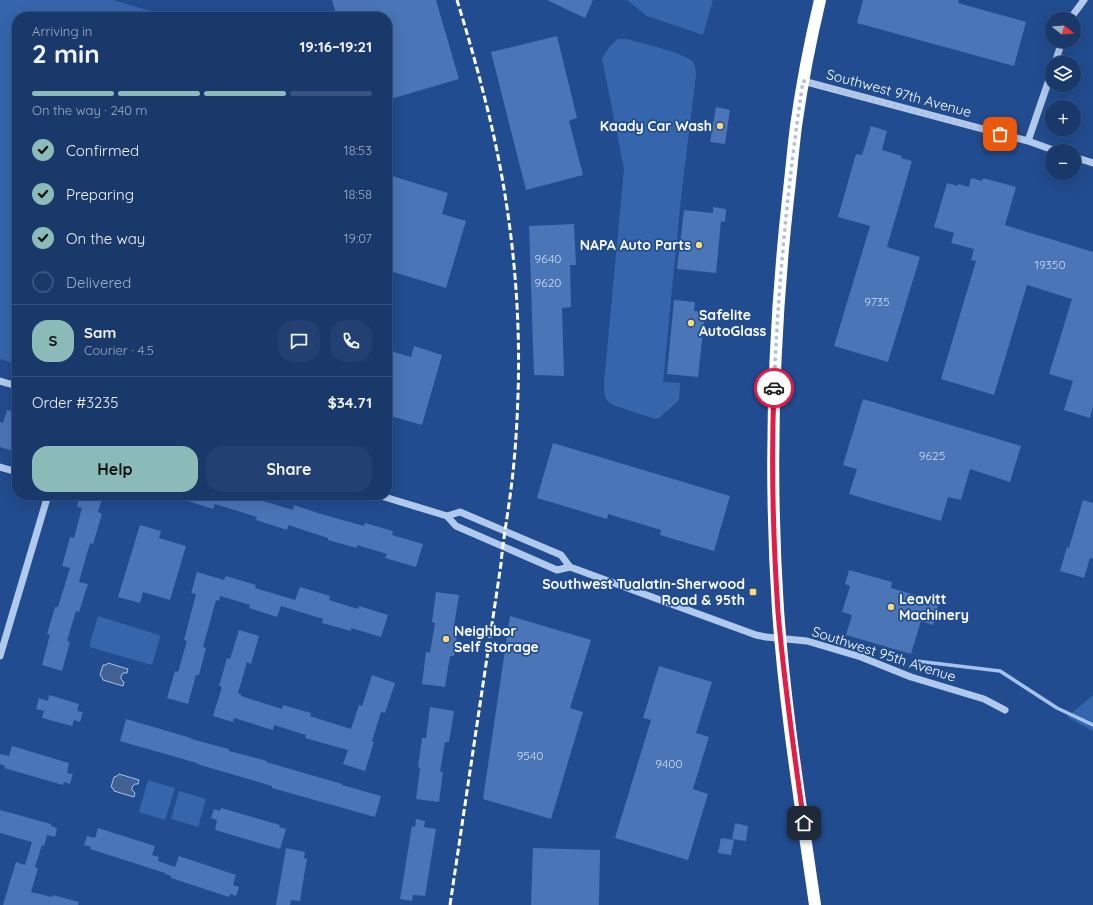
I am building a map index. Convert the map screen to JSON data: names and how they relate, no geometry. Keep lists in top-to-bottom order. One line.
{"streets":{"street":["Southwest 97th Avenue","Southwest 95th Avenue"]},"places":{"other":["Kaady Car Wash","NAPA Auto Parts","Safelite AutoGlass","Leavitt Machinery","Neighbor Self Storage"],"transit":["Southwest Tualatin-Sherwood Road & 95th"]},"house_numbers":["9640","19350","9620","9735","9625","9540","9400"],"north":"right","page":{"map_buttons":["+","−"],"heading":["2 min","Arriving in","19:16–19:21"],"panel":["Sam","Courier · 4.5","Order #3235","$34.71"],"bar":"On the way · 240 m","list":[["Confirmed","18:53"],["Preparing","18:58"],["On the way","19:07"],"Delivered"],"round":"S","buttons":["Help","Share"]}}
